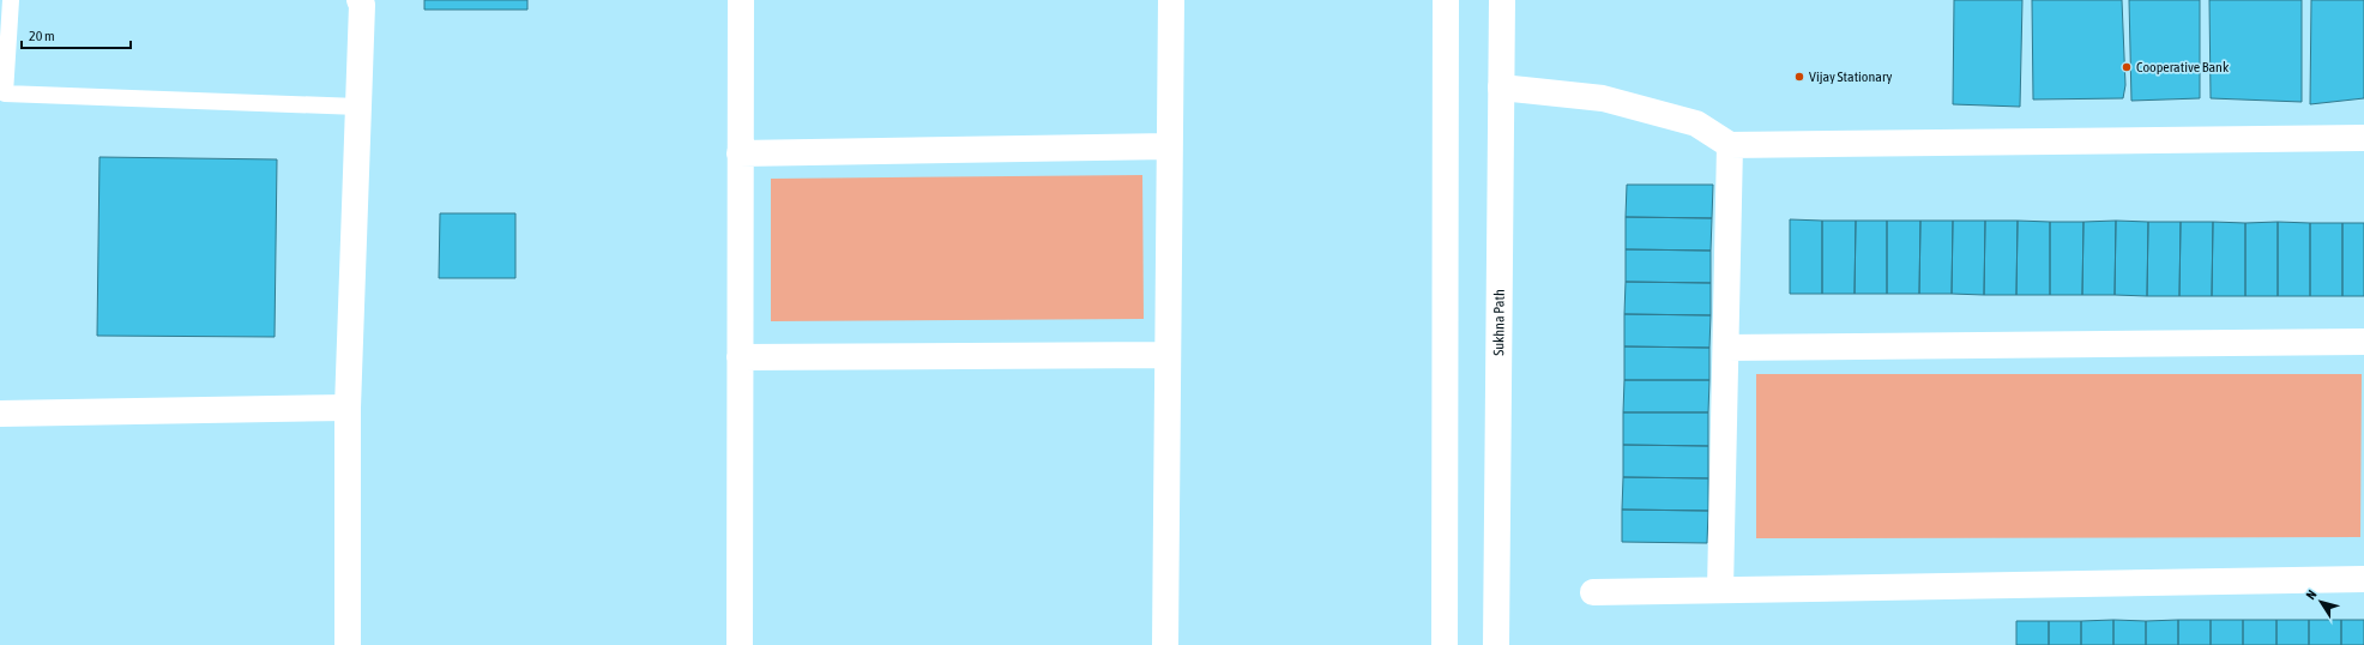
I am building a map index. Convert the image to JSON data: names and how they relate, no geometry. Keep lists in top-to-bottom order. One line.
{"streets":{"street":["Sukhna Path"]},"places":["Cooperative Bank","Vijay Stationary"],"scale_bar":"20 m","north":"top left"}
